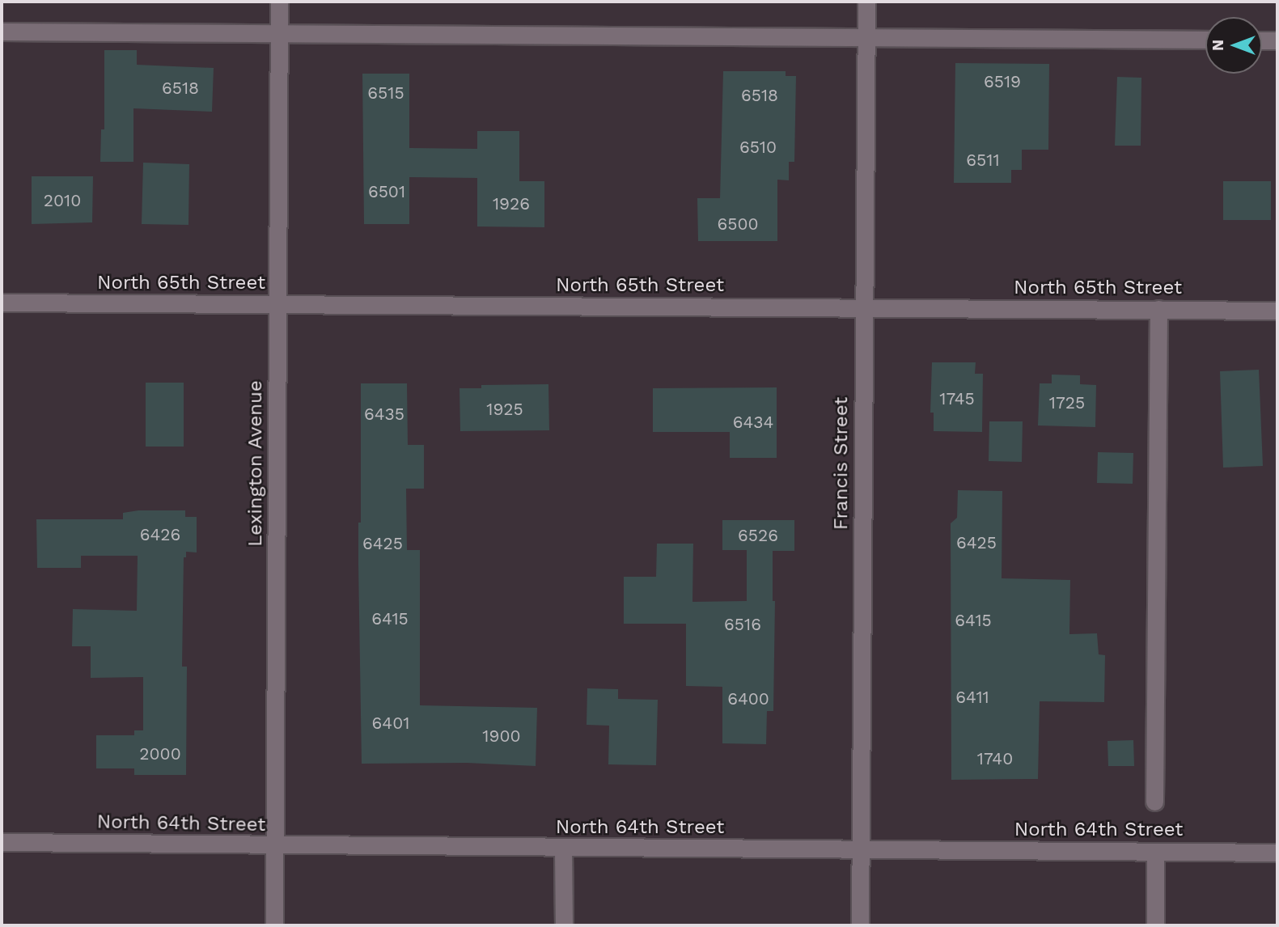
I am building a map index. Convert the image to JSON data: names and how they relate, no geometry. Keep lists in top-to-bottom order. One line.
{"streets":{"street":["North 65th Street","Lexington Avenue","Francis Street","North 64th Street"]},"crossings":[["North 65th Street","Lexington Avenue"],["North 65th Street","Francis Street"],["Lexington Avenue","North 64th Street"],["Francis Street","North 64th Street"]],"house_numbers":["6519","6518","6515","6518","6510","6511","6501","2010","1926","6500","1745","1725","1925","6435","6434","6426","6526","6425","6425","6415","6415","6516","6411","6400","6401","1900","2000","1740"],"north":"left"}
